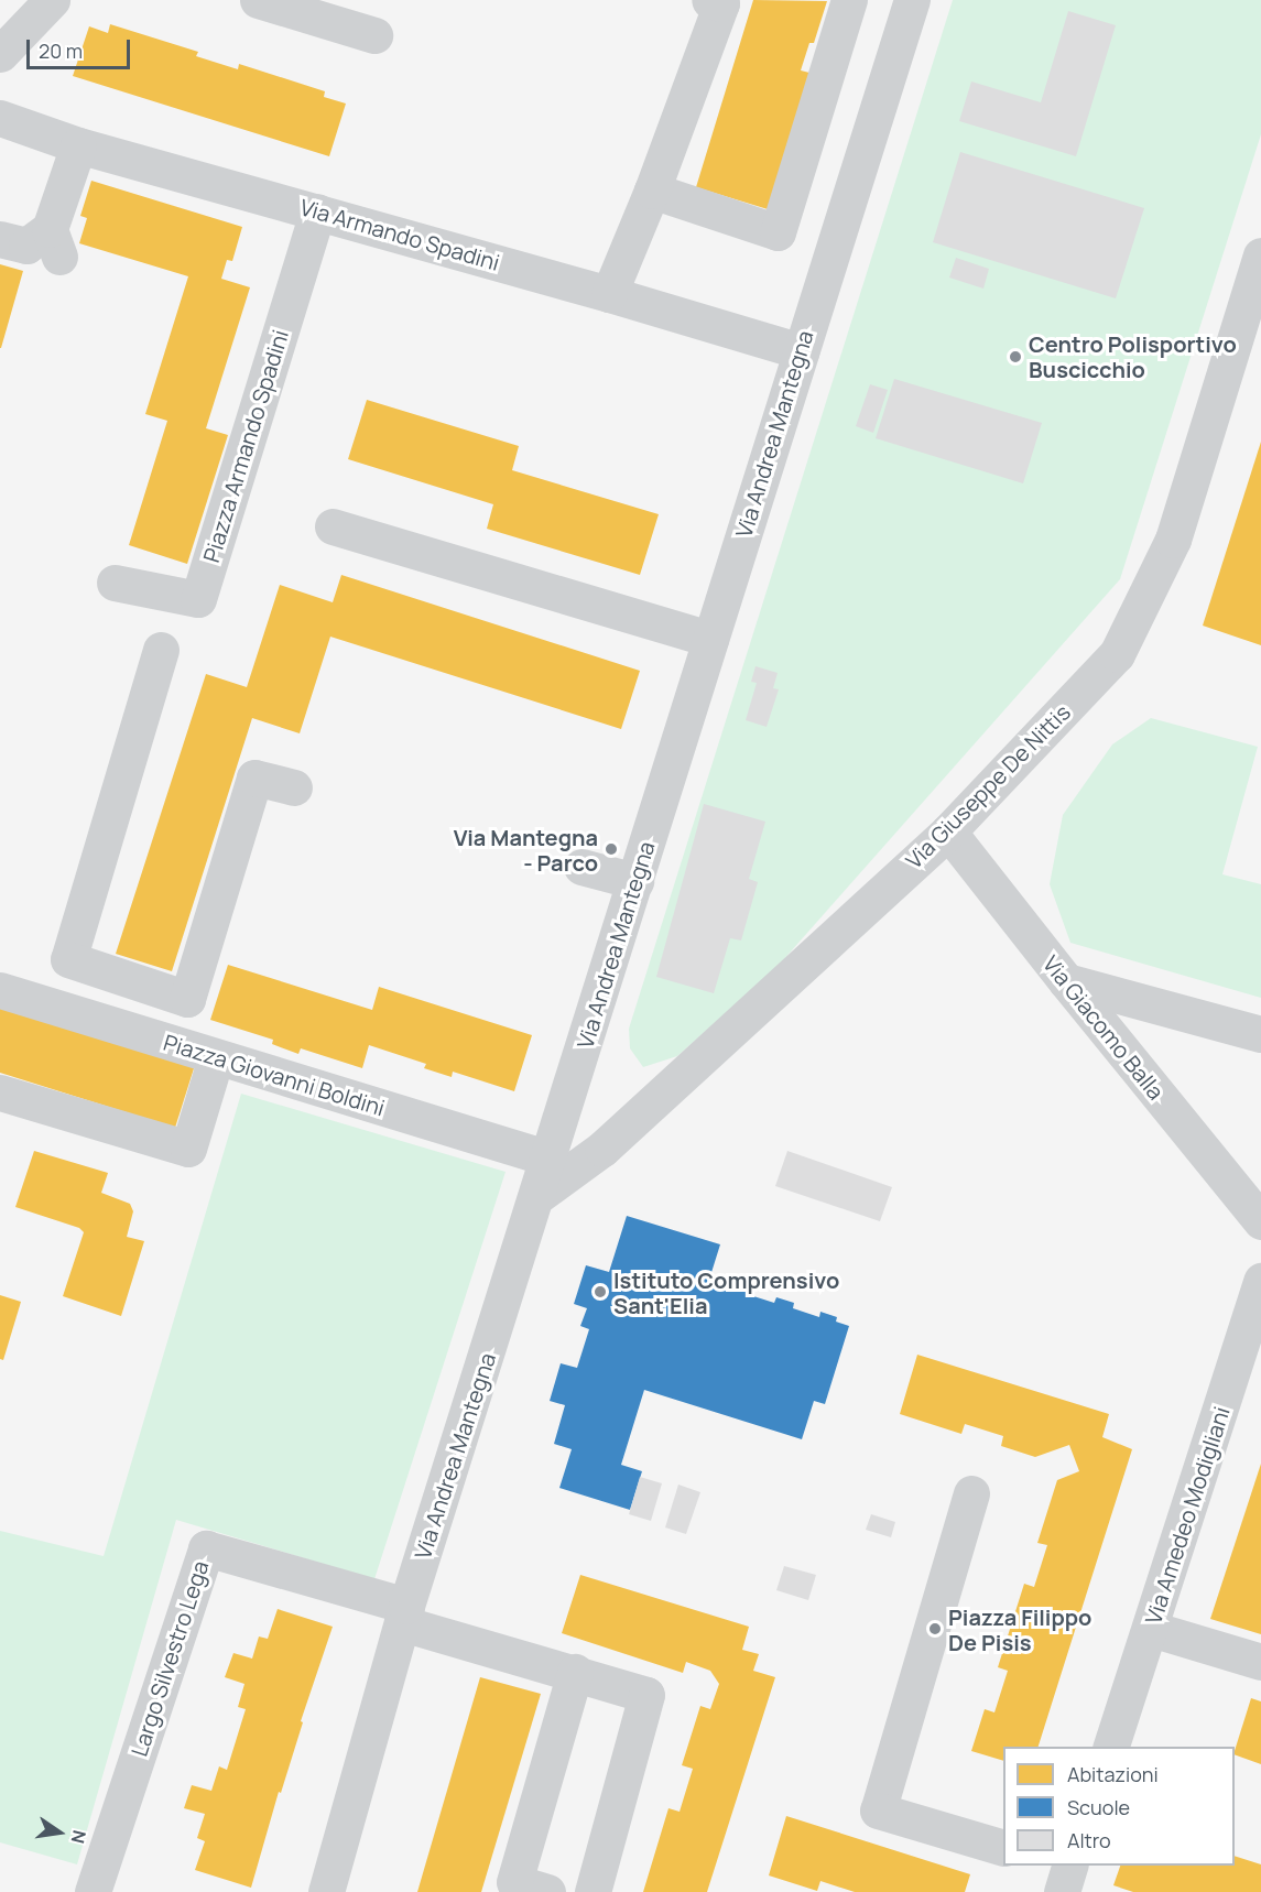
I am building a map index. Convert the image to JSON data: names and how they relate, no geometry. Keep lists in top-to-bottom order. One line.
{"streets":{"street":["Via Armando Spadini","Via Andrea Mantegna","Piazza Armando Spadini","Via Giuseppe De Nittis","Via Giacomo Balla","Piazza Giovanni Boldini","Via Amedeo Modigliani","Largo Silvestro Lega"]},"crossings":[["Via Armando Spadini","Via Andrea Mantegna"],["Via Armando Spadini","Piazza Armando Spadini"],["Via Andrea Mantegna","Via Giuseppe De Nittis"],["Via Andrea Mantegna","Piazza Giovanni Boldini"],["Via Andrea Mantegna","Largo Silvestro Lega"],["Via Giuseppe De Nittis","Via Giacomo Balla"]],"places":["Centro Polisportivo Buscicchio","Via Mantegna - Parco","Istituto Comprensivo Sant'Elia","Piazza Filippo De Pisis"],"legend":["Abitazioni","Scuole","Altro"],"scale_bar":"20 m","north":"right"}
